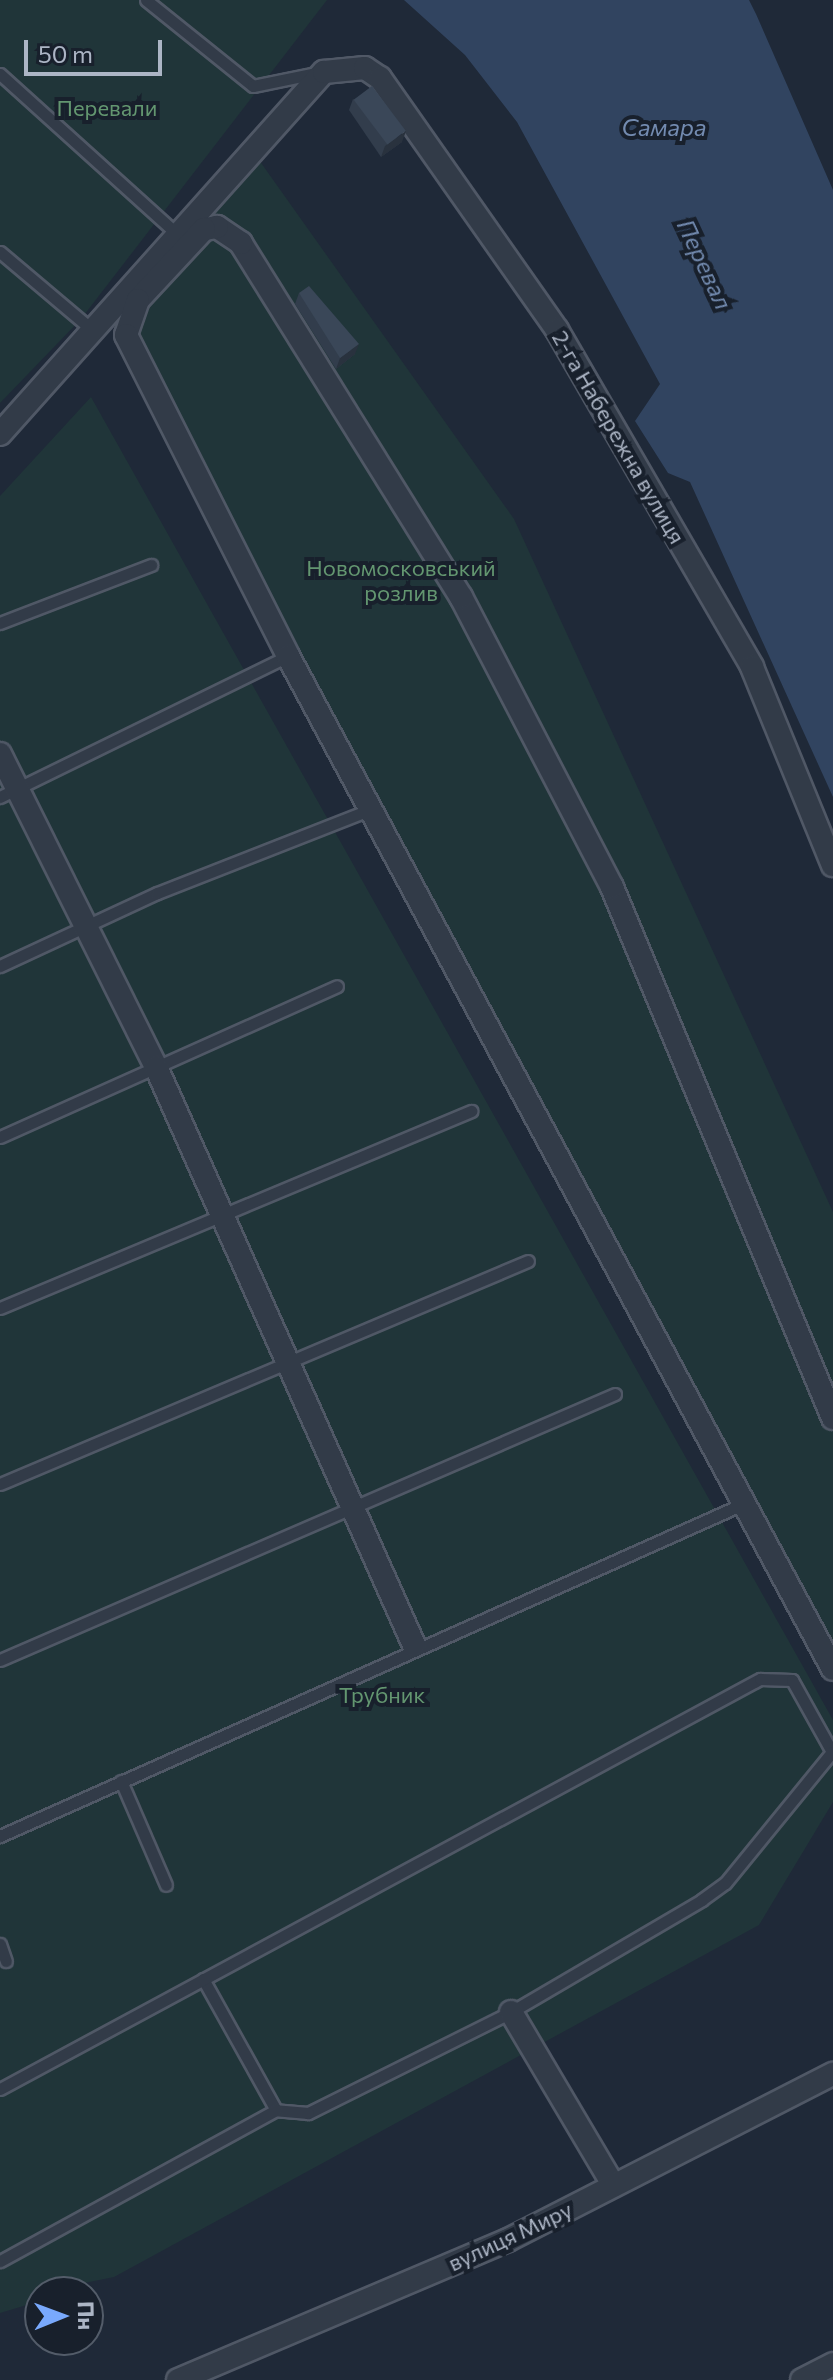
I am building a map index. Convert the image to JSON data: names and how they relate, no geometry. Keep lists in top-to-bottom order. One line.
{"streets":{"street":["2-га Набережна вулиця","вулиця Миру"]},"water":["Самара","Перевал"],"parks":["Перевали","Новомосковський розлив","Трубник"],"scale_bar":"50 m","north":"right"}
